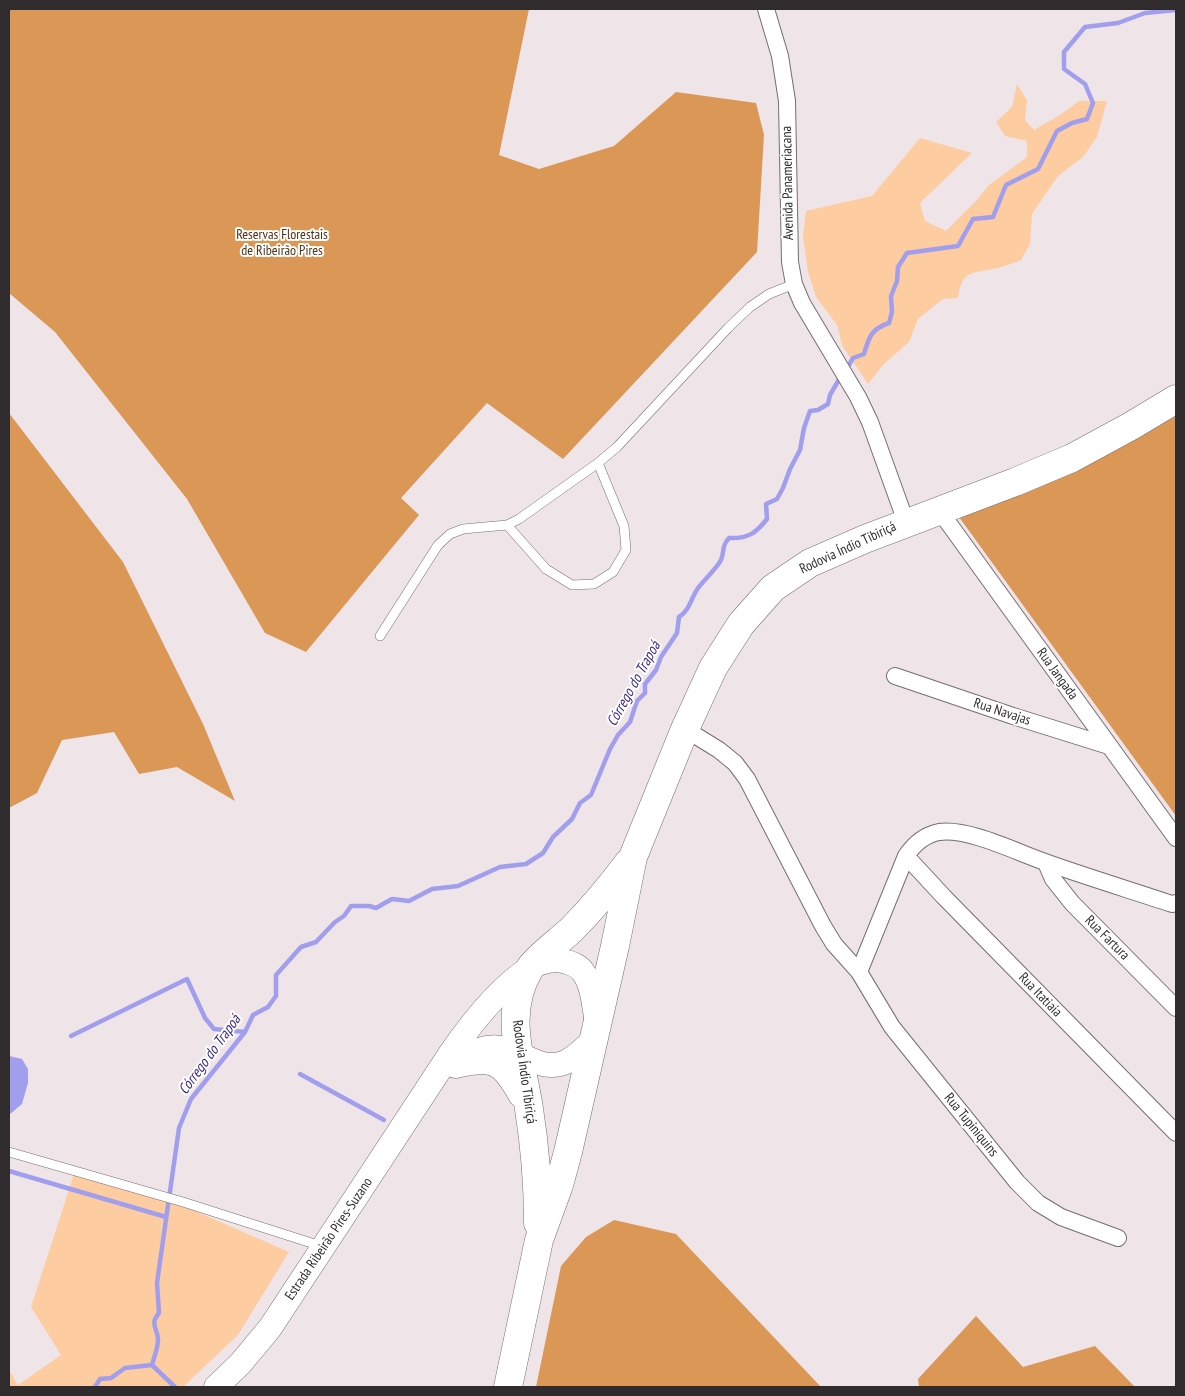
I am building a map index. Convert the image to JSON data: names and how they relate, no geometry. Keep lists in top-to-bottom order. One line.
{"streets":{"highway":["Rodovia Índio Tibiriçá"],"main road":["Estrada Ribeirão Pires-Suzano"],"street":["Avenida Panameriacana","Rua Jangada","Rua Navajas","Rua Fartura","Rua Itatiaia","Rua Tupiniquins"]},"crossings":[["Avenida Panameriacana","Rodovia Índio Tibiriçá"],["Rodovia Índio Tibiriçá","Rua Jangada"],["Rodovia Índio Tibiriçá","Rua Tupiniquins"],["Rodovia Índio Tibiriçá","Estrada Ribeirão Pires-Suzano"],["Rua Jangada","Rua Navajas"]],"water":["Córrego do Trapoá"],"parks":["Reservas Florestais de Ribeirão Pires"]}
